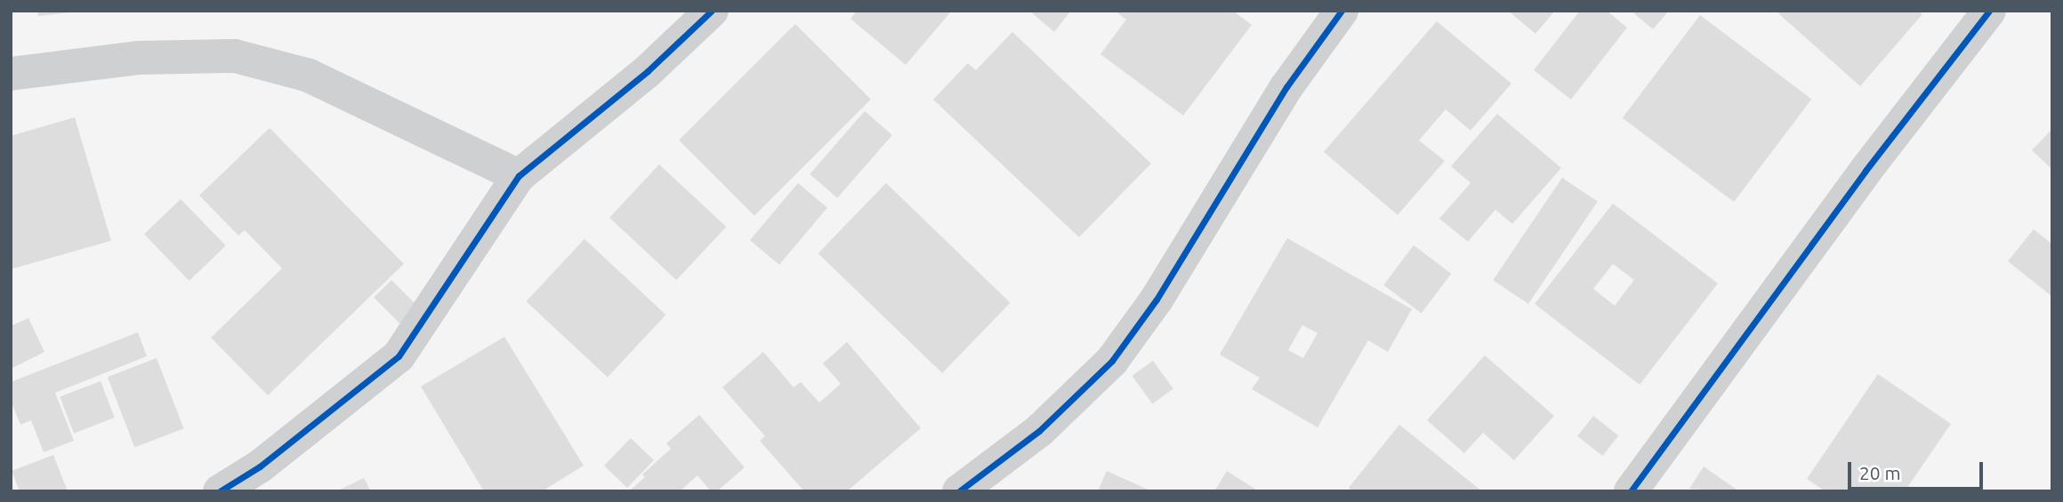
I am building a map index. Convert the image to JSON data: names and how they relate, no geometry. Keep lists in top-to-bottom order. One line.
{"scale_bar":"20 m"}
